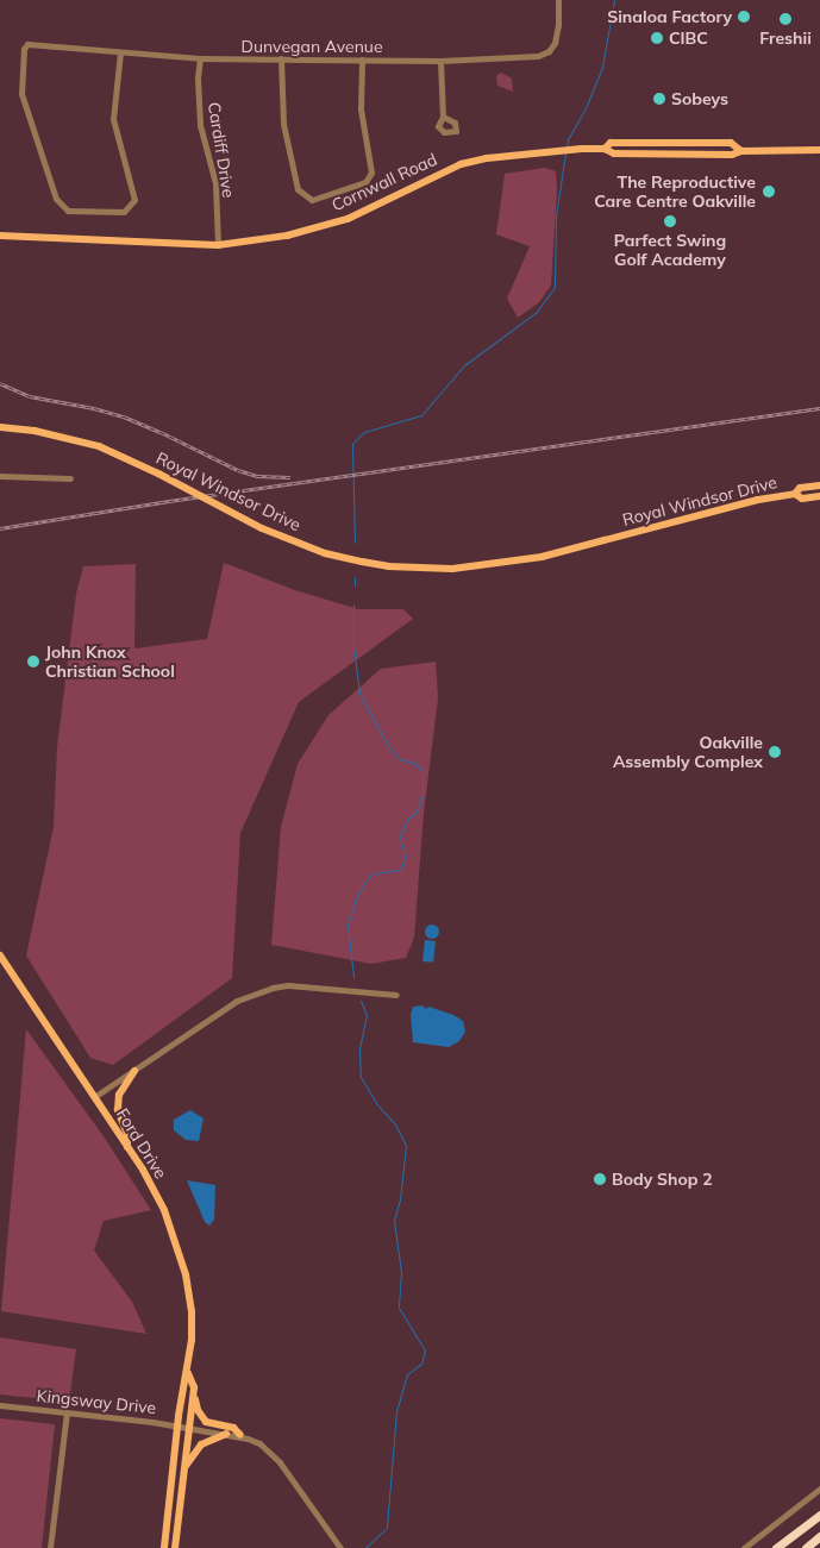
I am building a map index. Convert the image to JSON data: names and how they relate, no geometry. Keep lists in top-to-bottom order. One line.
{"streets":{"main road":["Cornwall Road","Royal Windsor Drive","Ford Drive"],"street":["Dunvegan Avenue","Cardiff Drive","Kingsway Drive"]},"crossings":[["Dunvegan Avenue","Cardiff Drive"],["Cardiff Drive","Cornwall Road"],["Ford Drive","Kingsway Drive"]],"places":["Sinaloa Factory","Freshii","CIBC","Sobeys","The Reproductive Care Centre Oakville","Parfect Swing Golf Academy","John Knox Christian School","Oakville Assembly Complex","Body Shop 2"]}
